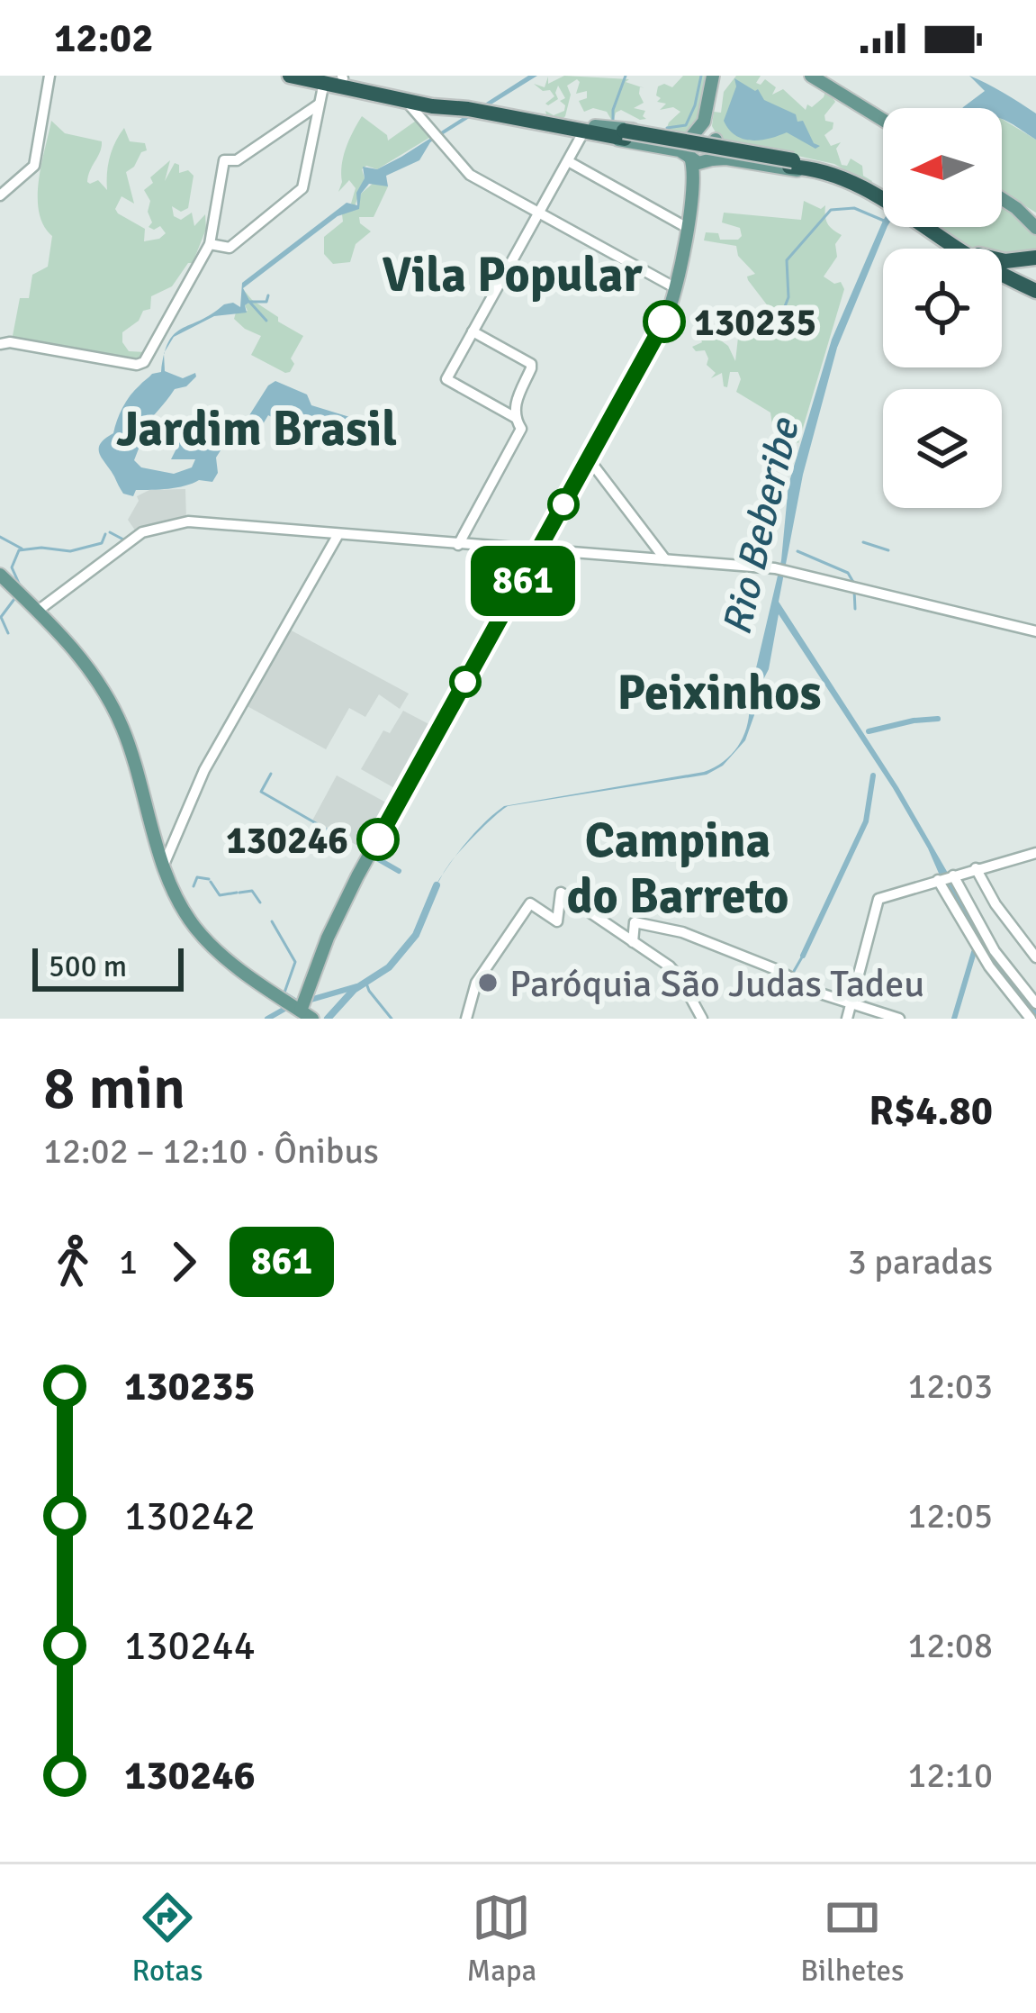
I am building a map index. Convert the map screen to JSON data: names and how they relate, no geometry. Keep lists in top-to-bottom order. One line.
{"districts":["Vila Popular","Jardim Brasil","Peixinhos","Campina do Barreto"],"water":["Rio Beberibe"],"places":["130235","130246","Paróquia São Judas Tadeu"],"lines":["bus line 861"],"scale_bar":"500 m","north":"left","page":{"status":"12:02","on_map":"861","scale":"500 m","heading":["8 min","12:02 – 12:10 · Ônibus","R$4.80"],"legs":["1","861","3 paradas"],"list":[{"name":"130235","value":"12:03"},{"name":"130242","value":"12:05"},{"name":"130244","value":"12:08"},{"name":"130246","value":"12:10"}],"tabs":["Rotas","Mapa","Bilhetes"]}}
